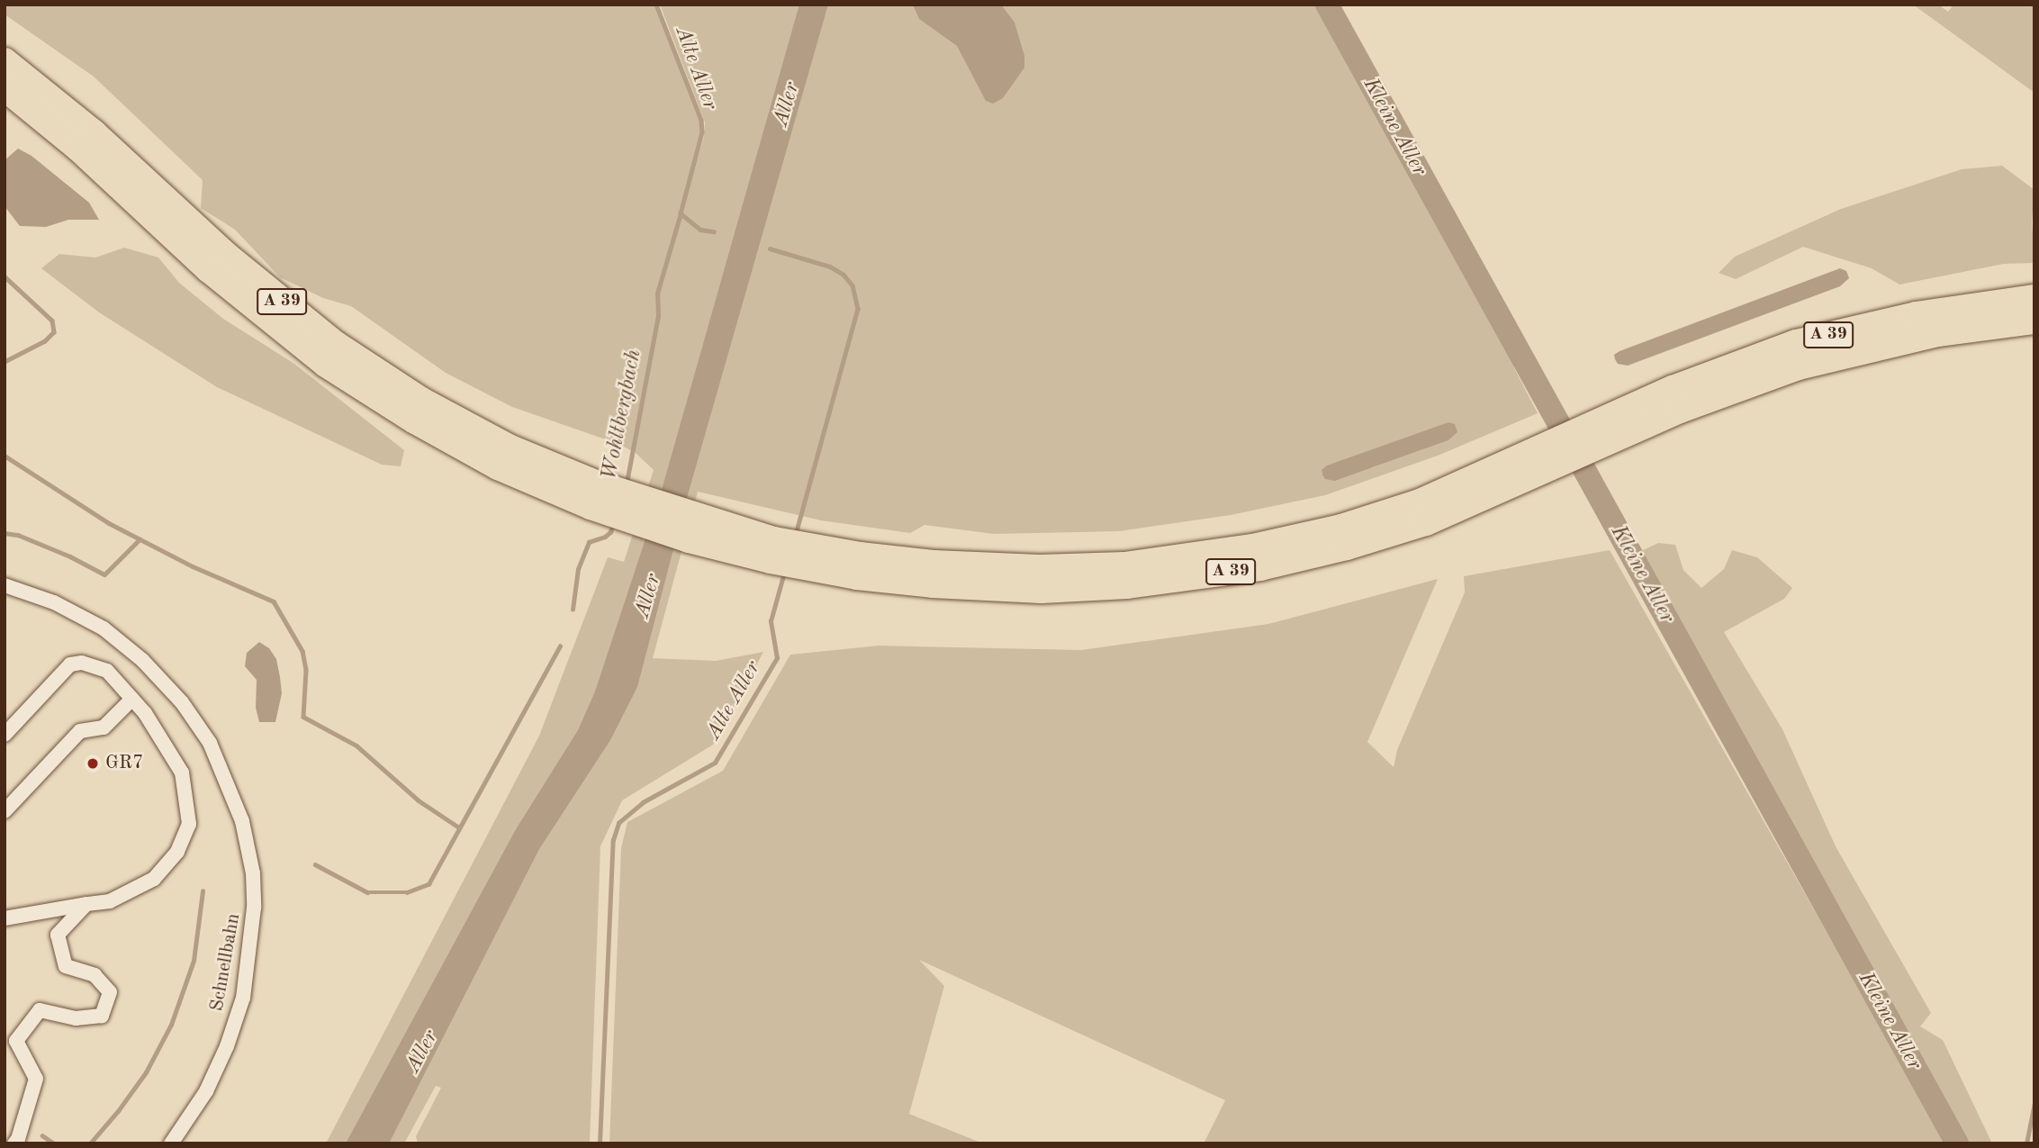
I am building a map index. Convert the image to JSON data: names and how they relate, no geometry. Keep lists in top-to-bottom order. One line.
{"streets":{"highway":["A 39"],"street":["Schnellbahn"]},"water":["Alte Aller","Aller","Kleine Aller","Wohltbergbach"],"places":["GR7"]}
